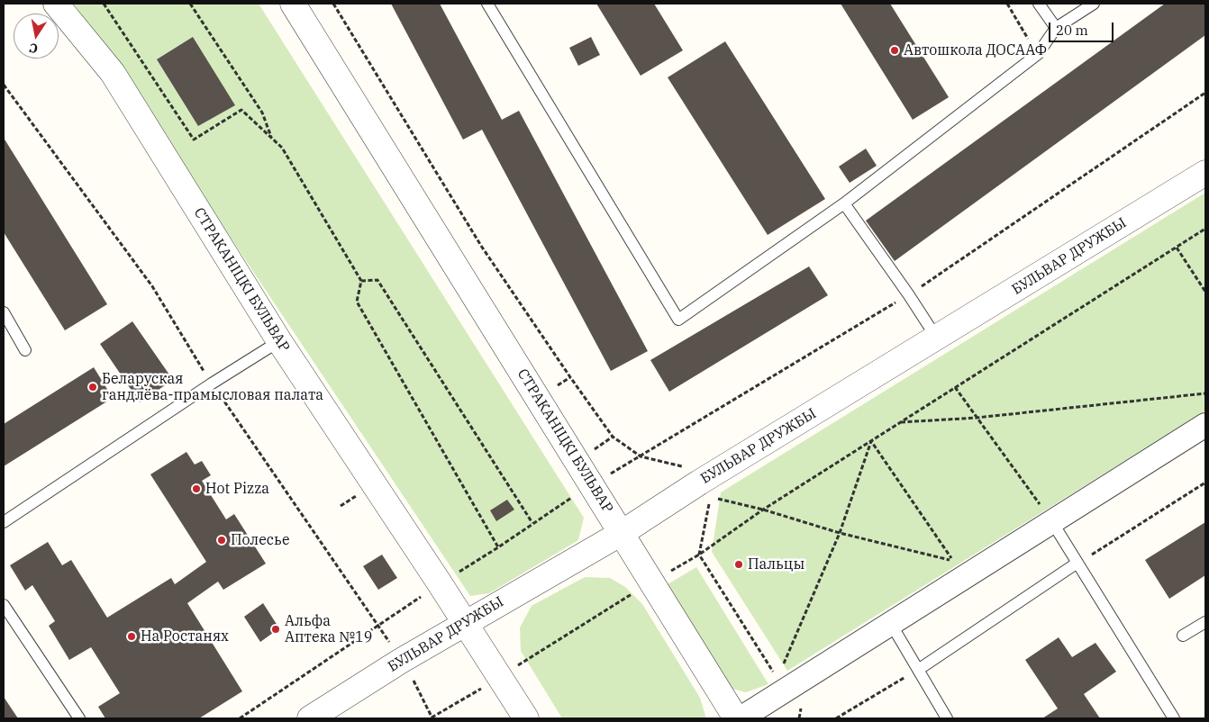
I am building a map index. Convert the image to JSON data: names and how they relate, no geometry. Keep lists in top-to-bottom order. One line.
{"streets":{"street":["БУЛЬВАР ДРУЖБЫ","СТРАКАНІЦКІ БУЛЬВАР"]},"crossings":[["БУЛЬВАР ДРУЖБЫ","СТРАКАНІЦКІ БУЛЬВАР"]],"places":["Автошкола ДОСААФ","Беларуская гандлёва-прамысловая палата","Hot Pizza","Полесье","Пальцы","Альфа Аптека №19","На Ростанях"],"scale_bar":"20 m","north":"bottom"}
